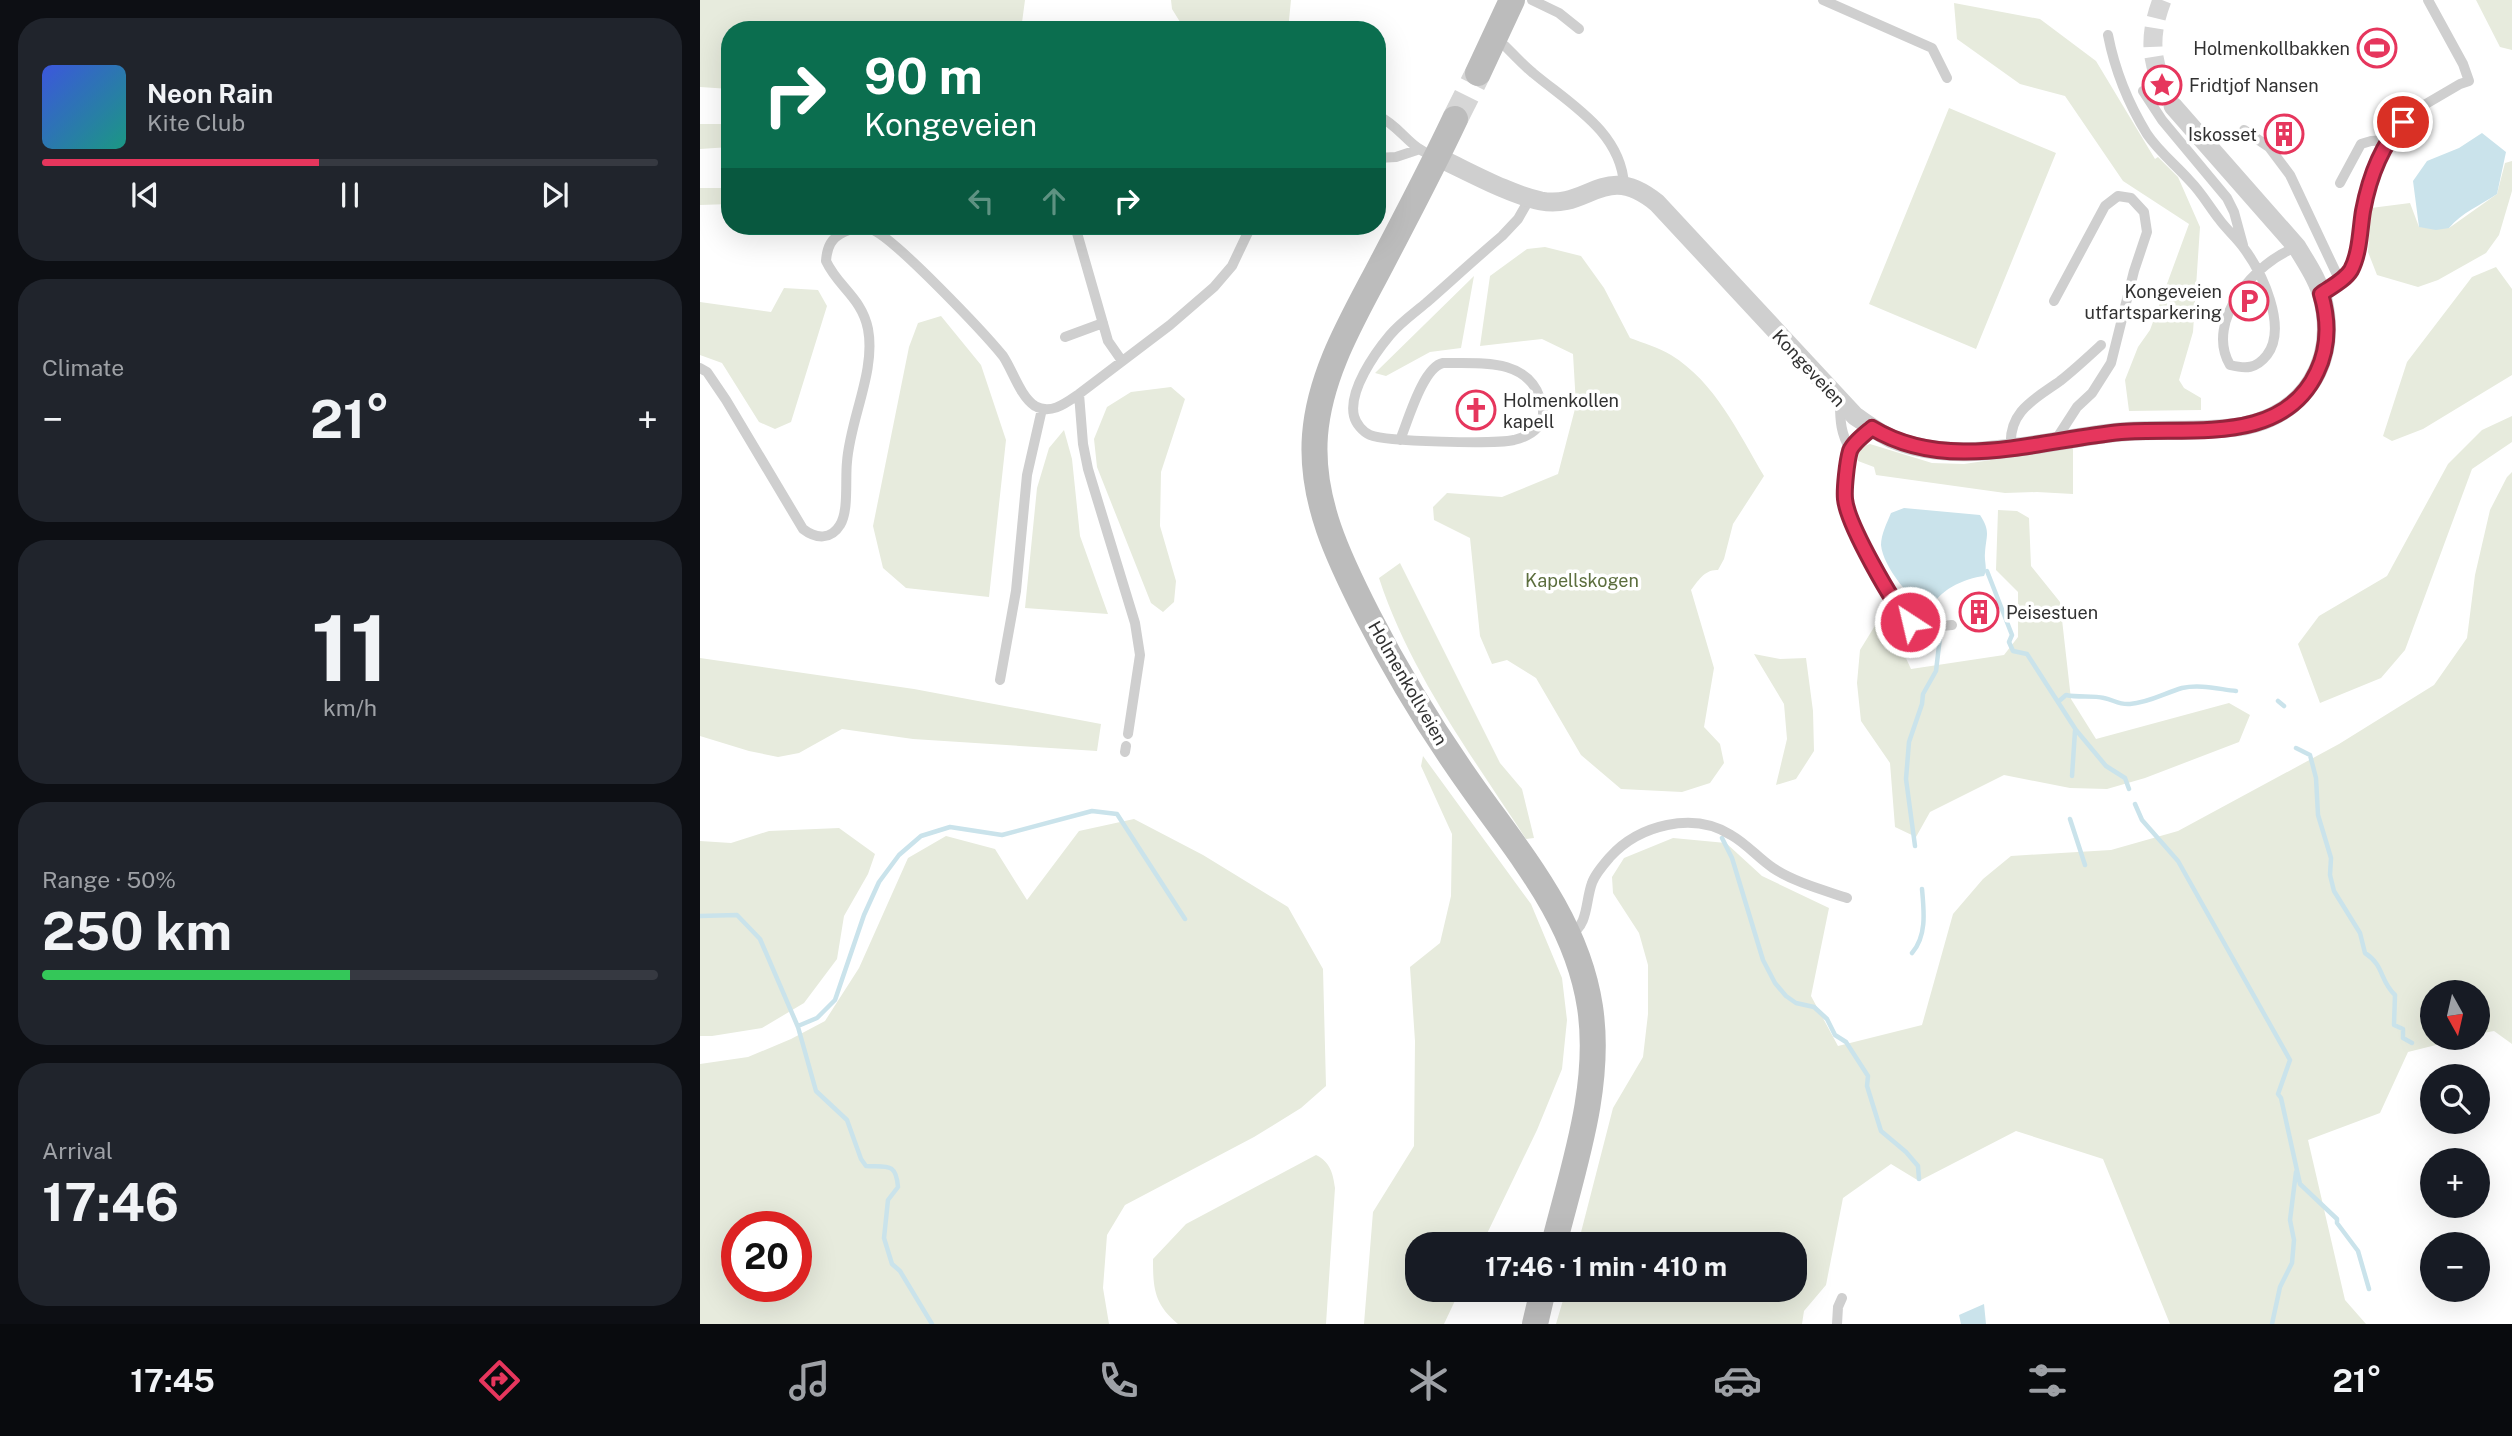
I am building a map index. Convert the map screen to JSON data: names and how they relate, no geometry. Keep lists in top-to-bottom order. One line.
{"streets":{"main road":["Holmenkollveien"],"street":["Kongeveien"]},"parks":["Kapellskogen"],"places":{"sports":["Holmenkollbakken"],"place":["Fridtjof Nansen"],"building":["Iskosset","Peisestuen"],"parking":["Kongeveien utfartsparkering"],"church":["Holmenkollen kapell"]},"north":"bottom","page":{"turn":["90 m","Kongeveien"],"song":["Neon Rain","Kite Club"],"tile":["Climate",["11","km/h"],["Range · 50%","250 km"],["Arrival","17:46"]],"heat":["−","21°","+"],"map_buttons":["+","−"],"limit":"20","trip":"17:46 · 1 min · 410 m","tabs":["17:45","21°"]}}
